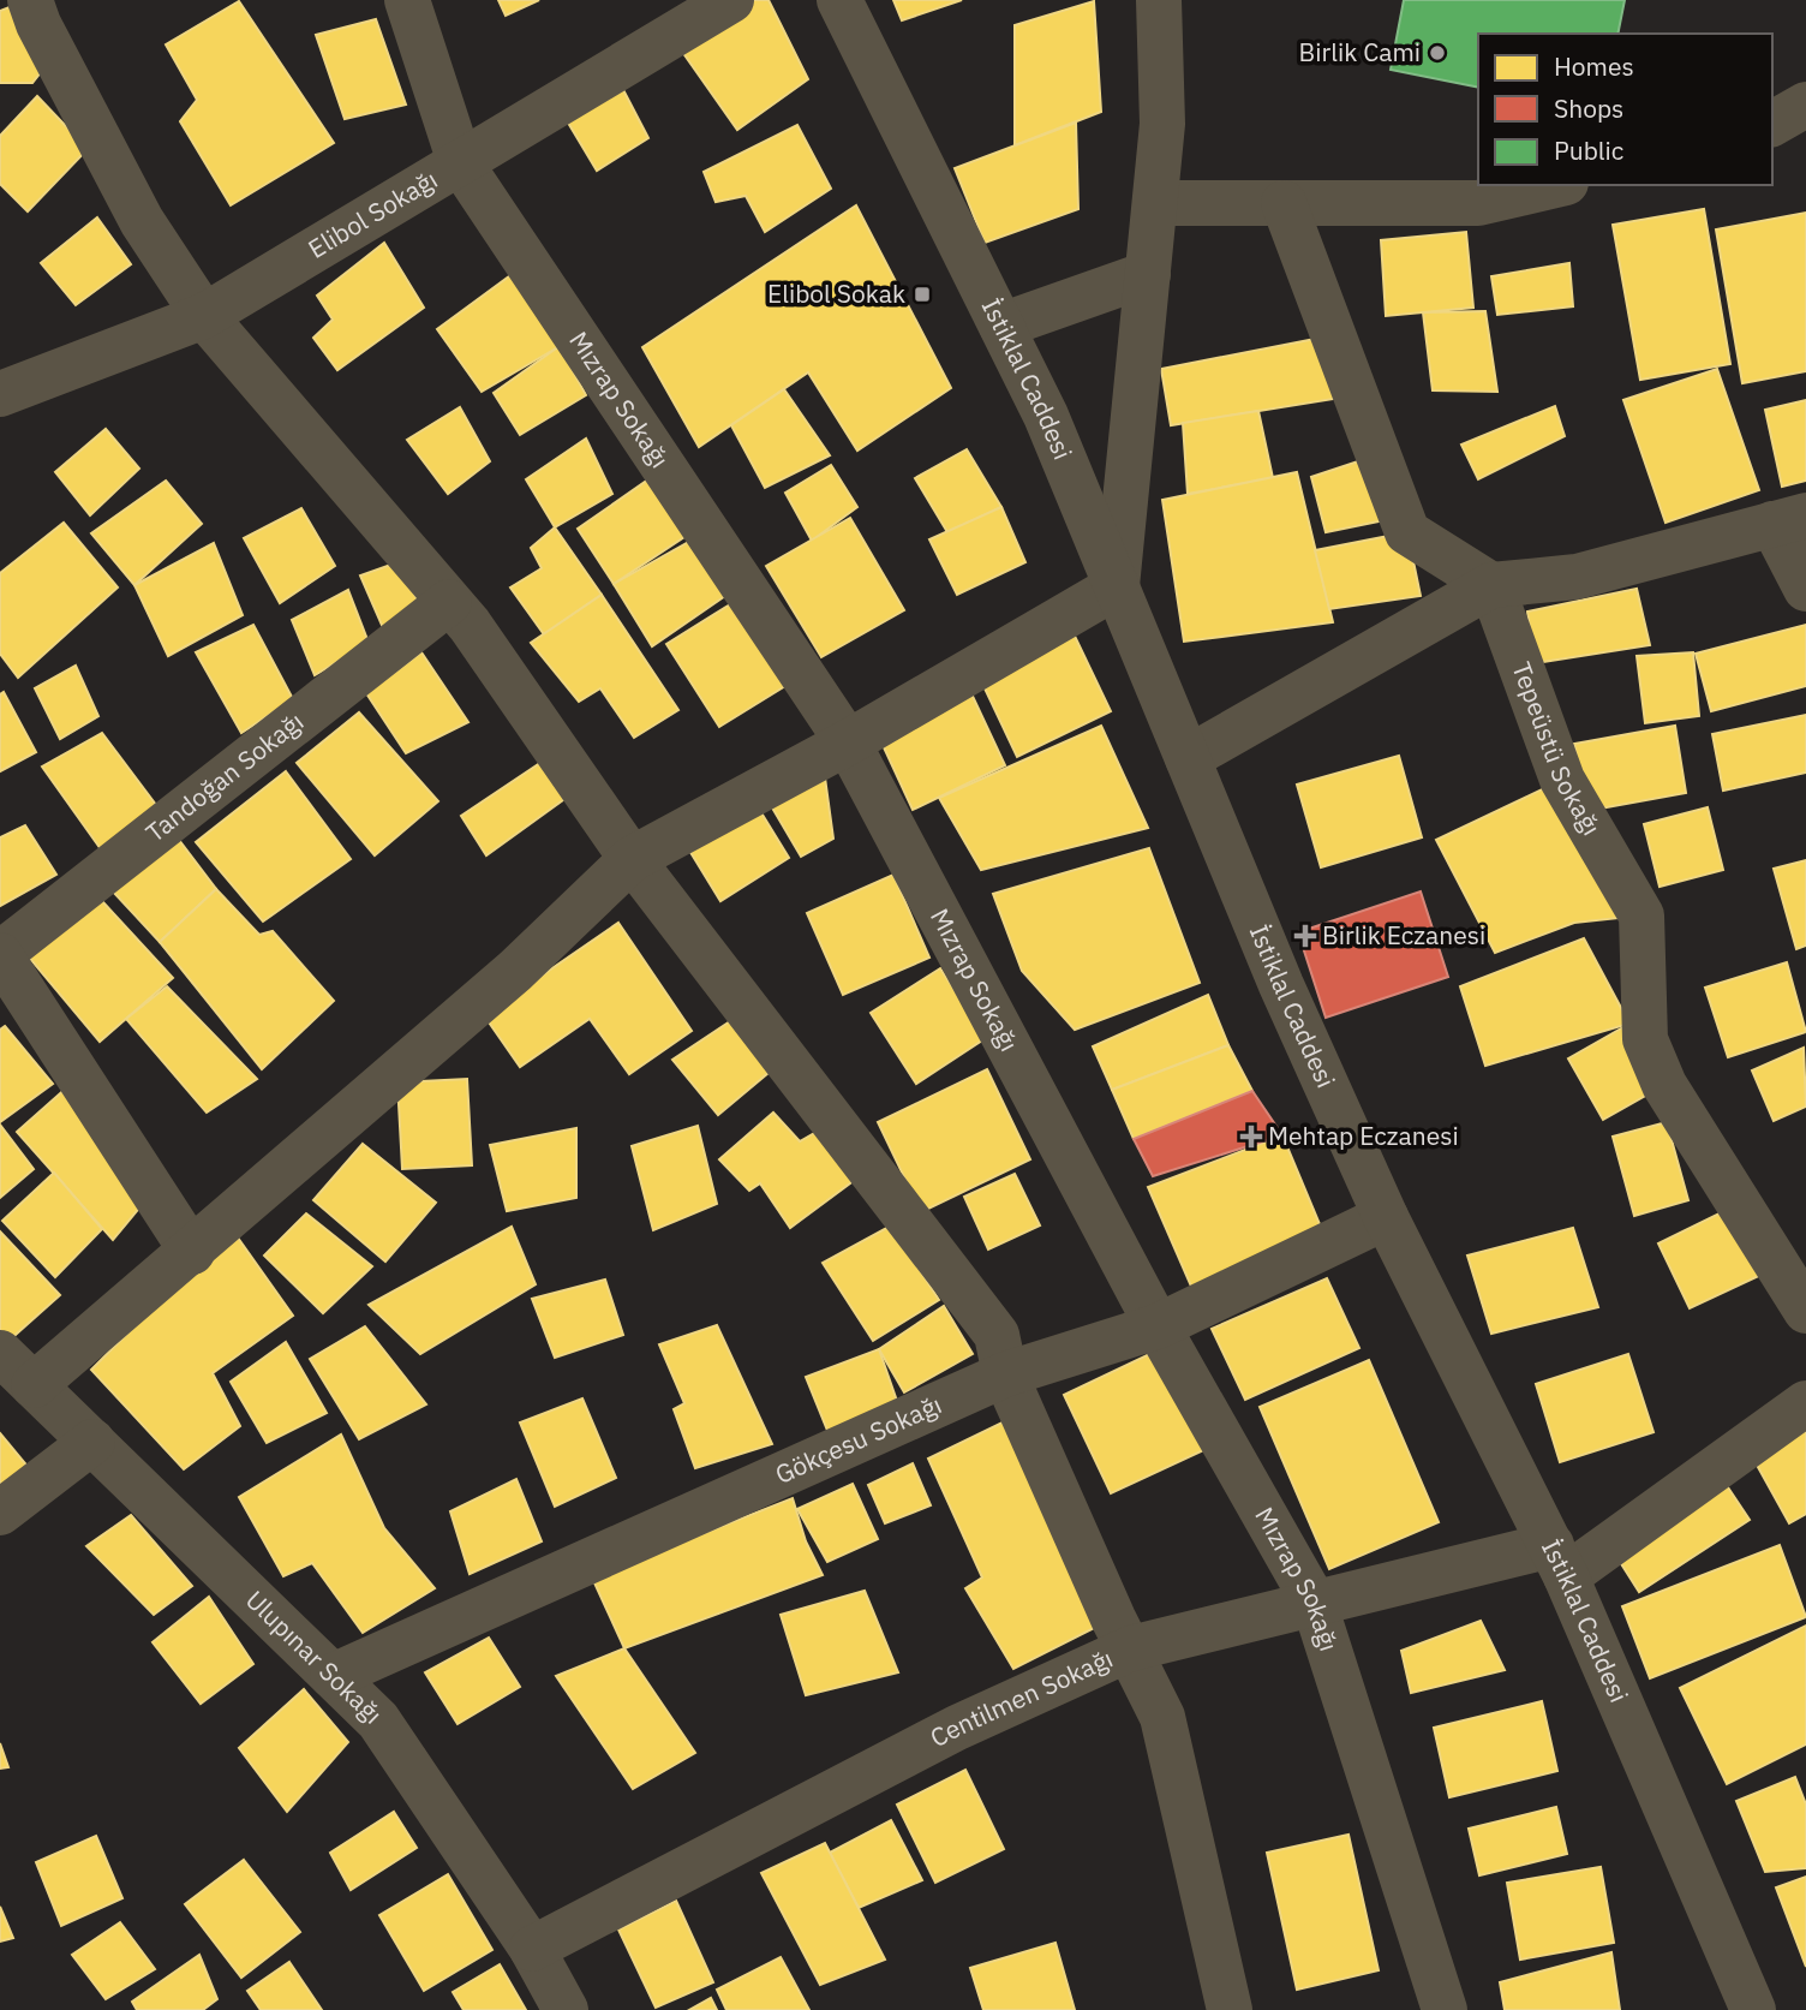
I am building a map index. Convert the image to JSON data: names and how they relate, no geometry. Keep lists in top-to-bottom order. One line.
{"streets":{"street":["Elibol Sokağı","İstiklal Caddesi","Mızrap Sokağı","Tepeüstü Sokağı","Tandoğan Sokağı","Gökçesu Sokağı","Ulupınar Sokağı","Centilmen Sokağı"]},"crossings":[["Elibol Sokağı","Mızrap Sokağı"],["İstiklal Caddesi","Gökçesu Sokağı"],["İstiklal Caddesi","Centilmen Sokağı"],["Mızrap Sokağı","Gökçesu Sokağı"],["Mızrap Sokağı","Centilmen Sokağı"],["Gökçesu Sokağı","Ulupınar Sokağı"],["Ulupınar Sokağı","Centilmen Sokağı"]],"places":{"other":["Birlik Cami"],"transit":["Elibol Sokak"],"health":["Birlik Eczanesi","Mehtap Eczanesi"]},"legend":["Homes","Shops","Public"]}
